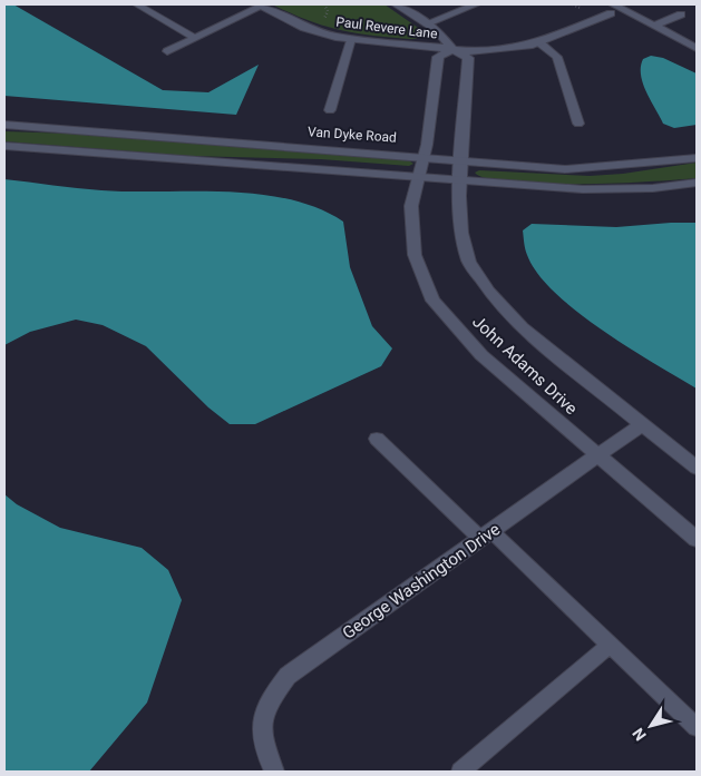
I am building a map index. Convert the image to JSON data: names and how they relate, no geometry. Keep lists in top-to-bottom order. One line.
{"streets":{"street":["Paul Revere Lane","Van Dyke Road","John Adams Drive","George Washington Drive"]},"crossings":[["Paul Revere Lane","John Adams Drive"],["Van Dyke Road","John Adams Drive"],["John Adams Drive","George Washington Drive"]],"north":"bottom left"}
